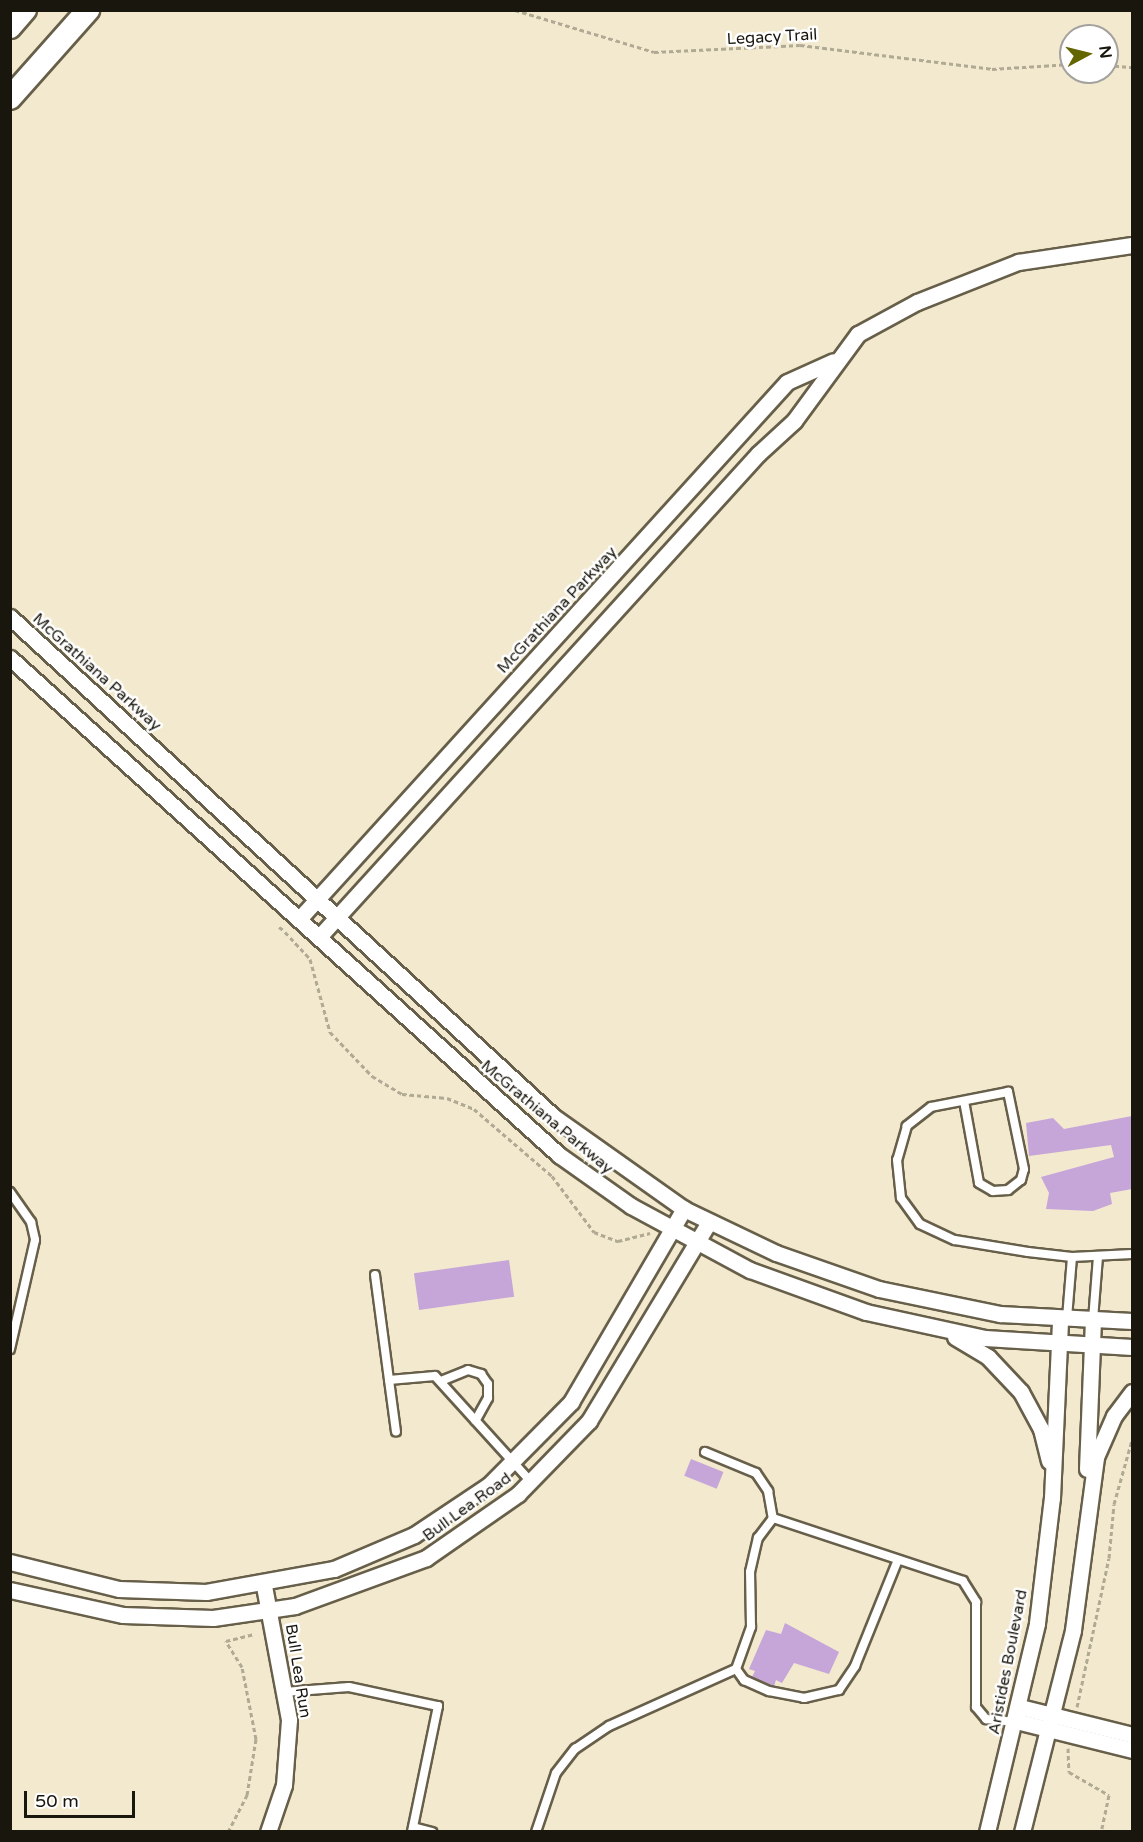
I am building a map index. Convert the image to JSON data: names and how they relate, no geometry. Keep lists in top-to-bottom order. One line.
{"streets":{"street":["McGrathiana Parkway","Bull Lea Road","Aristides Boulevard","Bull Lea Run"],"path":["Legacy Trail"]},"crossings":[["McGrathiana Parkway","Bull Lea Road"],["McGrathiana Parkway","Aristides Boulevard"],["Bull Lea Road","Bull Lea Run"]],"scale_bar":"50 m","north":"right"}
